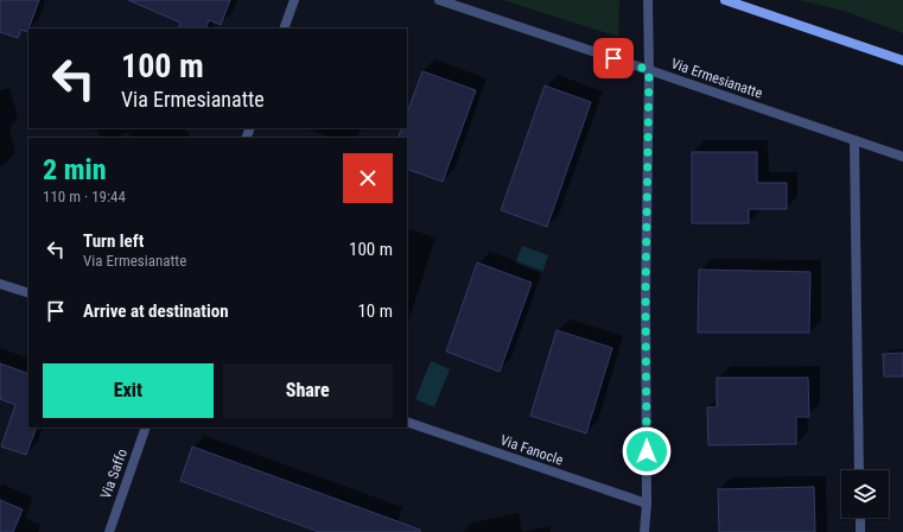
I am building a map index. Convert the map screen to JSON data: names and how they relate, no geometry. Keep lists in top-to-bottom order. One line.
{"streets":{"street":["Via Ermesianatte","Via Fanocle","Via Saffo"]},"page":{"turn":["100 m","Via Ermesianatte"],"heading":["2 min","110 m · 19:44"],"list":[{"name":"Turn left","note":"Via Ermesianatte","value":"100 m"},{"name":"Arrive at destination","value":"10 m"}],"buttons":["Exit","Share"]}}
